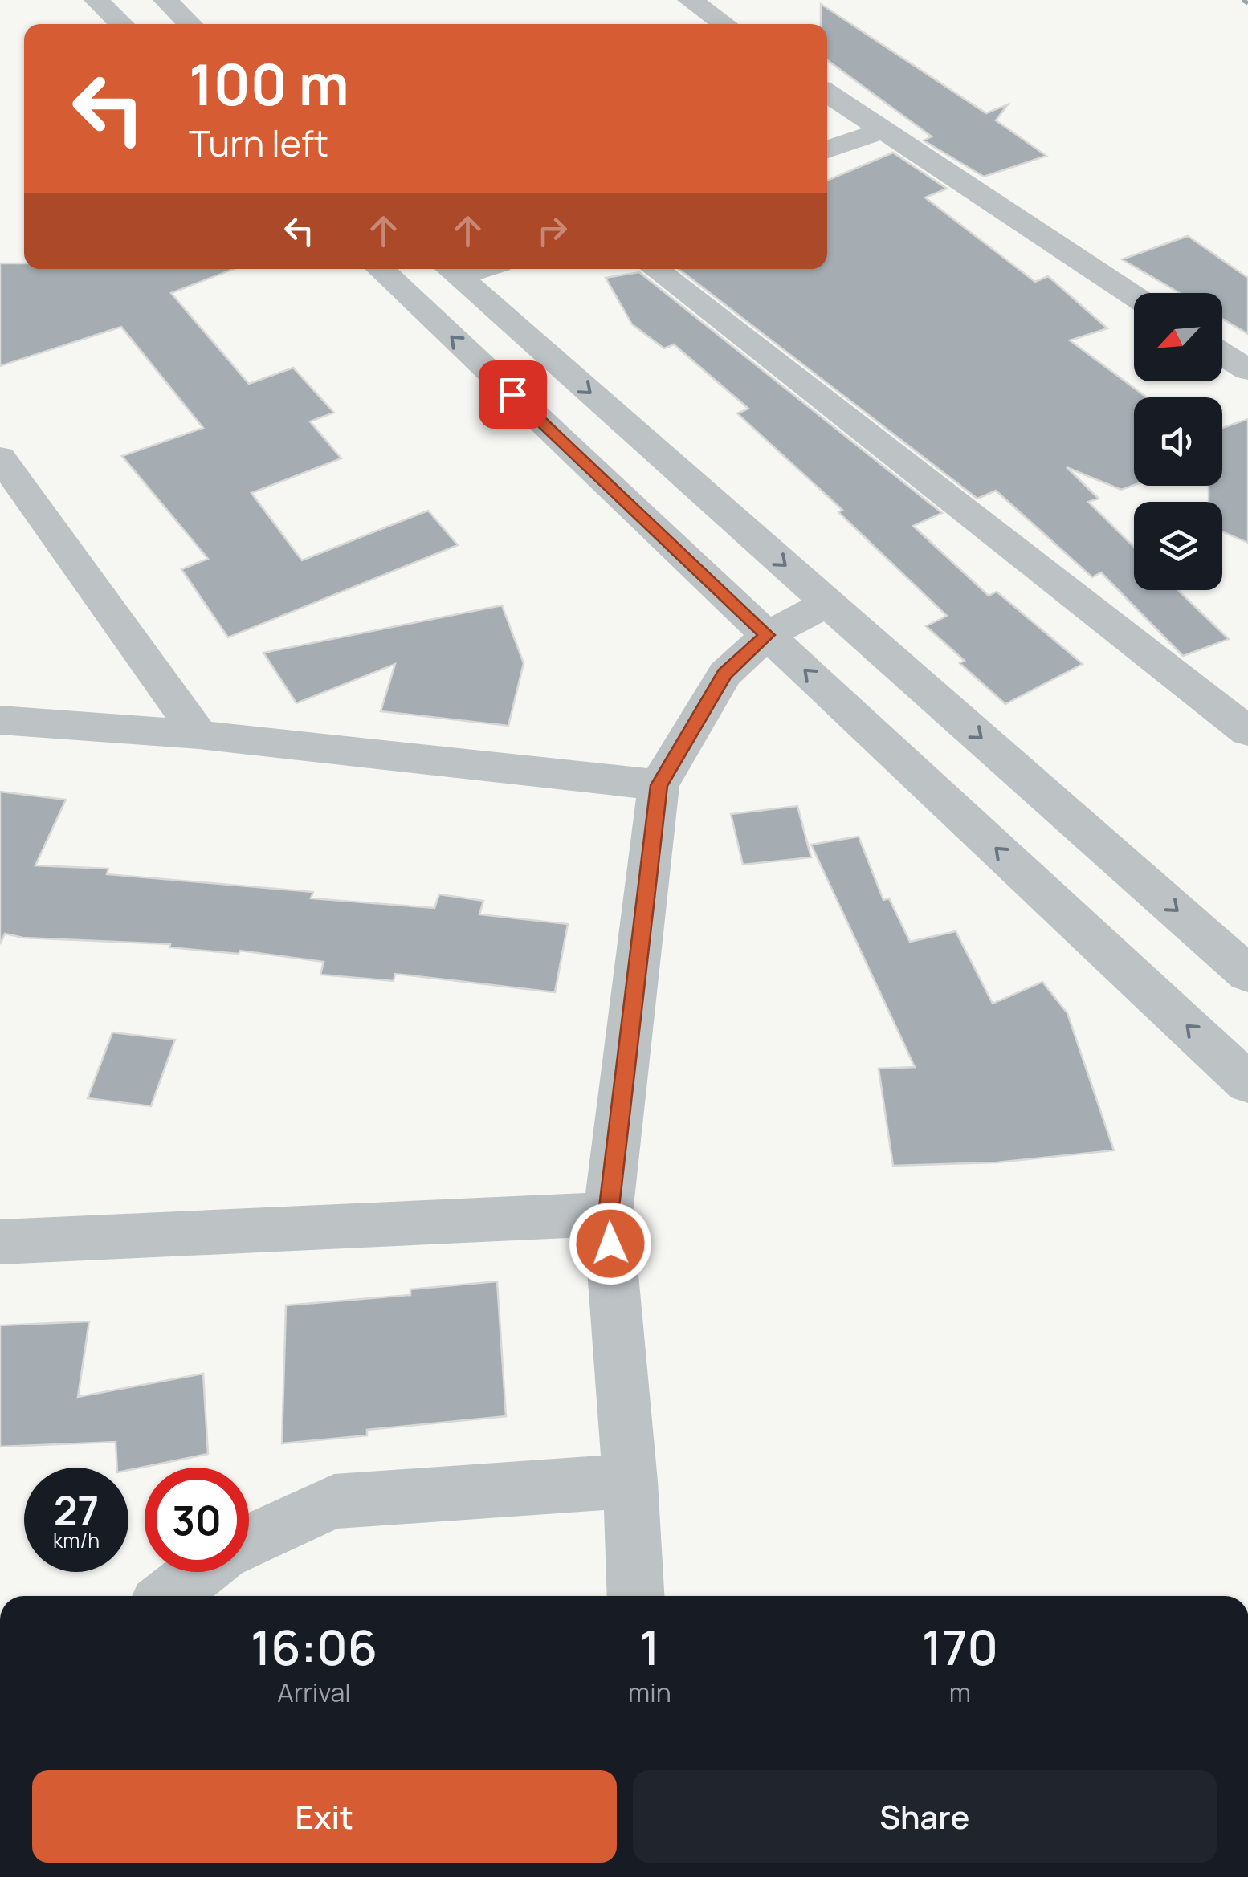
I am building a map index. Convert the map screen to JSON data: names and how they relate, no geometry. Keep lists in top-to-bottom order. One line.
{"north":"bottom left","page":{"turn":["100 m","Turn left"],"speed":"27 km/h","limit":"30","eta":["16:06","Arrival","1","min","170","m"],"buttons":["Exit","Share"]}}
